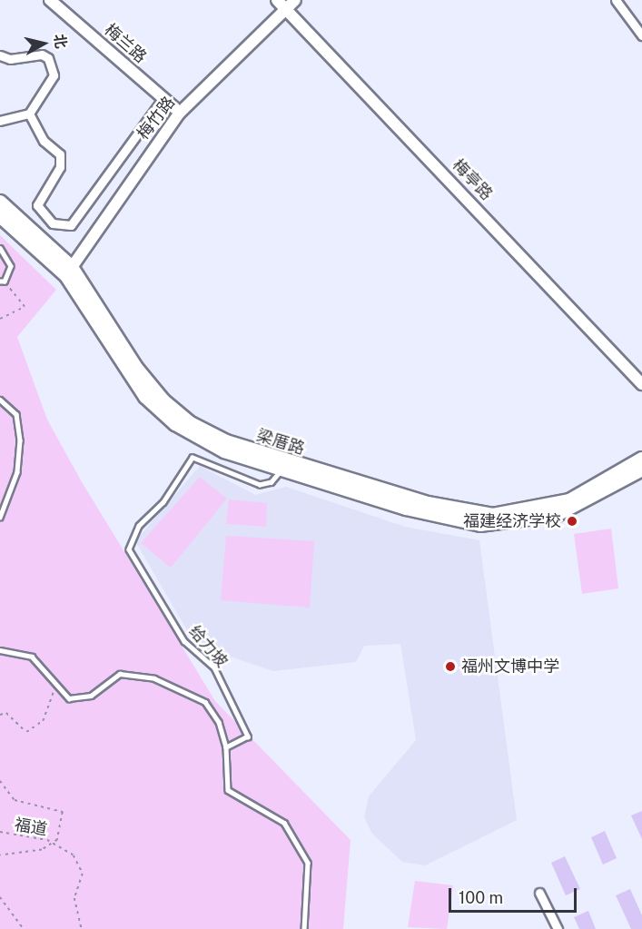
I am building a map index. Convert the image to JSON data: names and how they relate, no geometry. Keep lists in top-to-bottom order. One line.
{"streets":{"main road":["梁厝路"],"street":["梅兰路","梅竹路","梅亭路"],"lane":["给力坡"],"path":["福道"]},"crossings":[["梅兰路","梅竹路"],["梅竹路","梅亭路"],["梅竹路","梁厝路"],["梁厝路","给力坡"]],"places":["福建经济学校","福州文博中学"],"scale_bar":"100 m","north":"right"}
